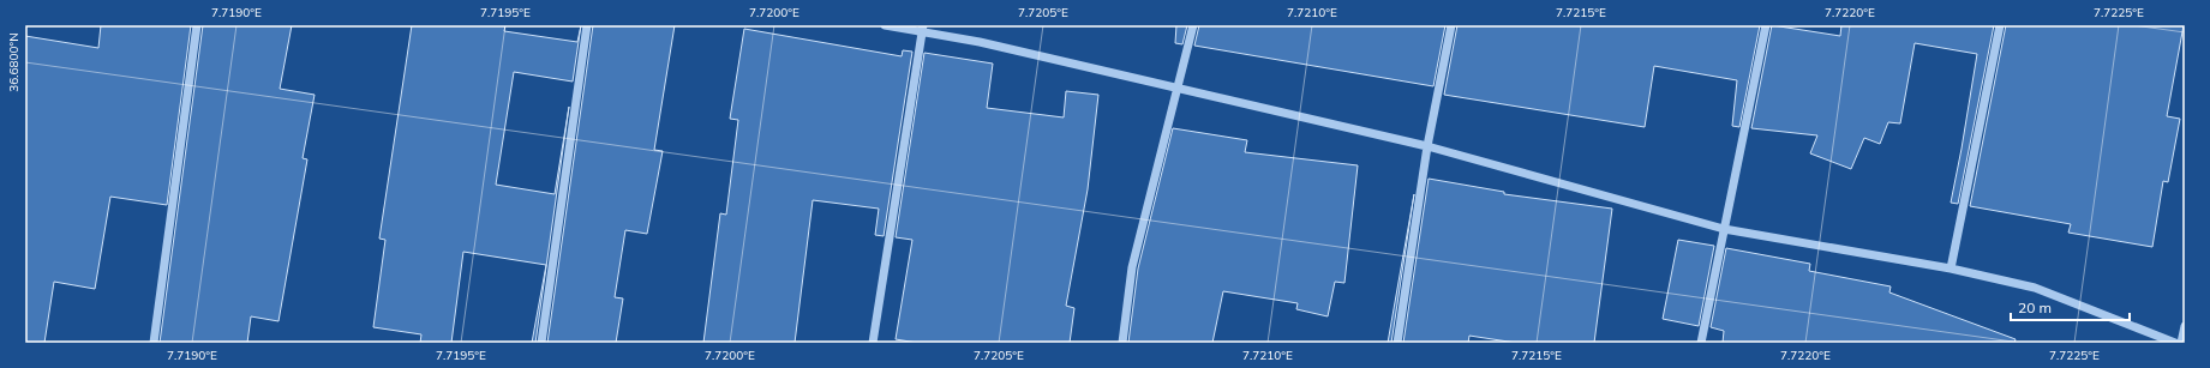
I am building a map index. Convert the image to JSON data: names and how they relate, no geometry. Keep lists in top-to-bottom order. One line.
{"scale_bar":"20 m","coordinates":["7.7190°E","7.7195°E","7.7200°E","7.7205°E","7.7210°E","7.7215°E","7.7220°E","7.7225°E","36.6800°N"]}
